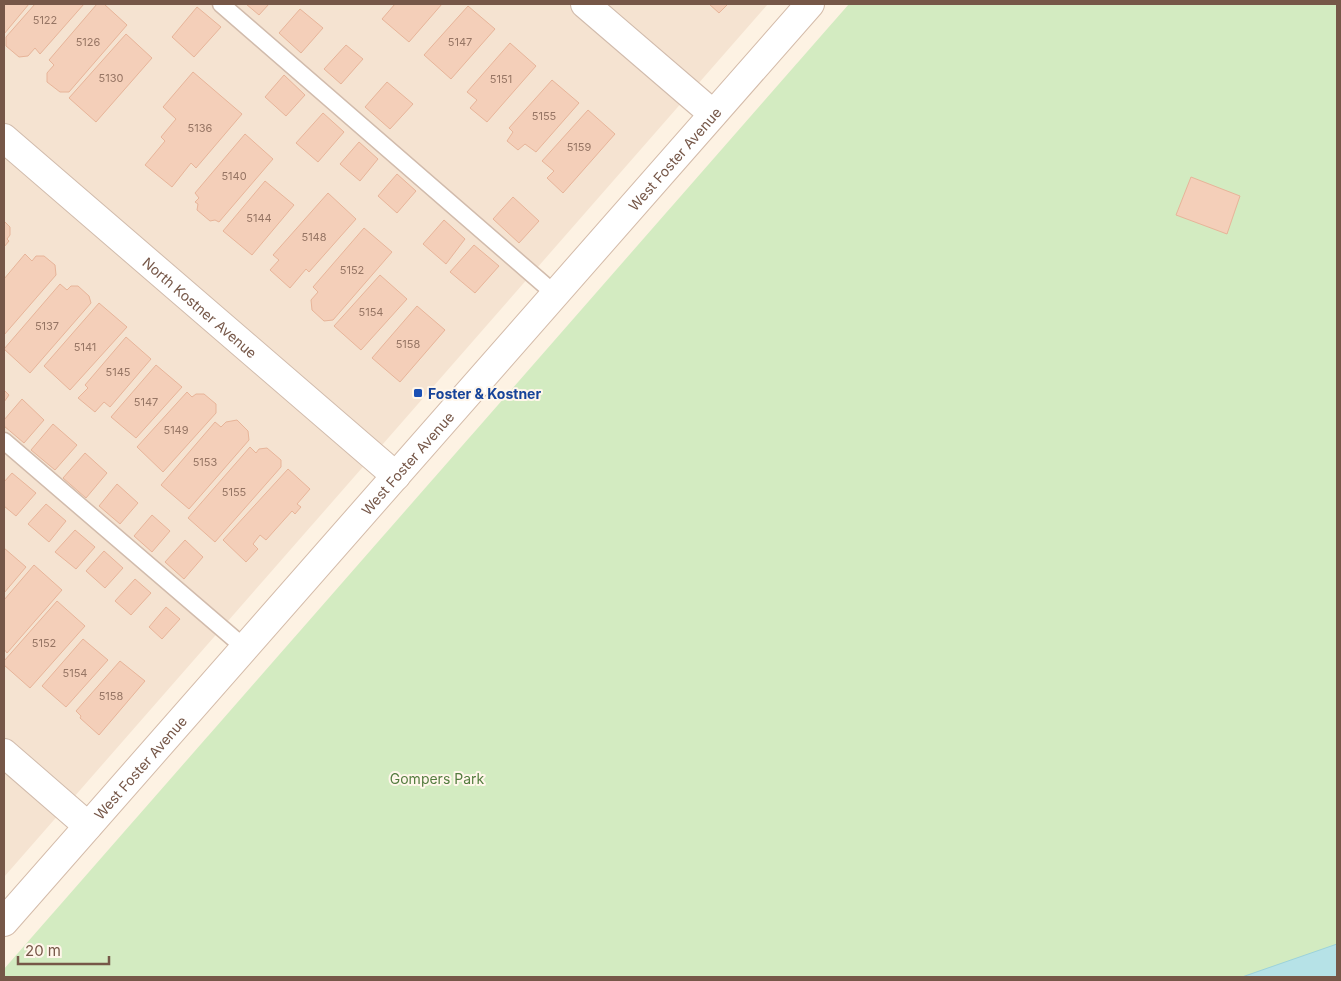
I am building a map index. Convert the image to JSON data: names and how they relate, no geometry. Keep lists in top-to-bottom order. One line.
{"streets":{"main road":["West Foster Avenue","North Kostner Avenue"]},"crossings":[["West Foster Avenue","North Kostner Avenue"]],"parks":["Gompers Park"],"places":{"transit":["Foster & Kostner"]},"house_numbers":["5122","5126","5147","5130","5151","5155","5136","5159","5140","5144","5148","5152","5154","5137","5158","5141","5145","5147","5149","5153","5155","5152","5154","5158"],"scale_bar":"20 m"}
